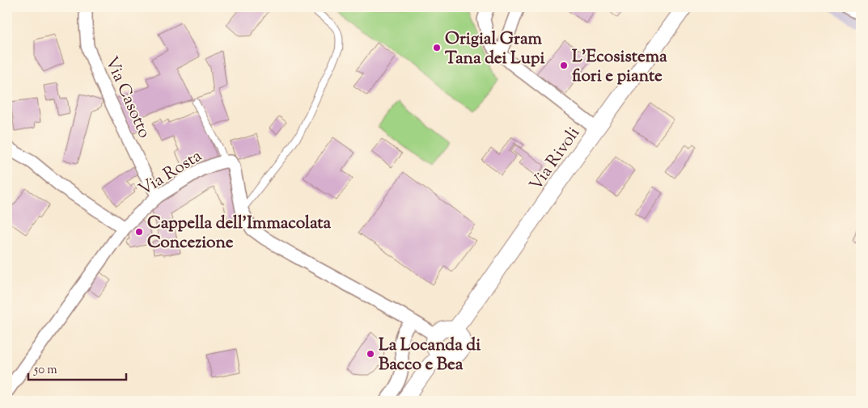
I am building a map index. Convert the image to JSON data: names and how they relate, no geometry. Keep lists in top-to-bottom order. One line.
{"streets":{"street":["Via Casotto","Via Rivoli","Via Rosta"]},"crossings":[["Via Casotto","Via Rosta"],["Via Rivoli","Via Rosta"]],"places":["Origial Gram Tana dei Lupi","L'Ecosistema fiori e piante","Cappella dell'Immacolata Concezione","La Locanda di Bacco e Bea"],"scale_bar":"50 m"}
